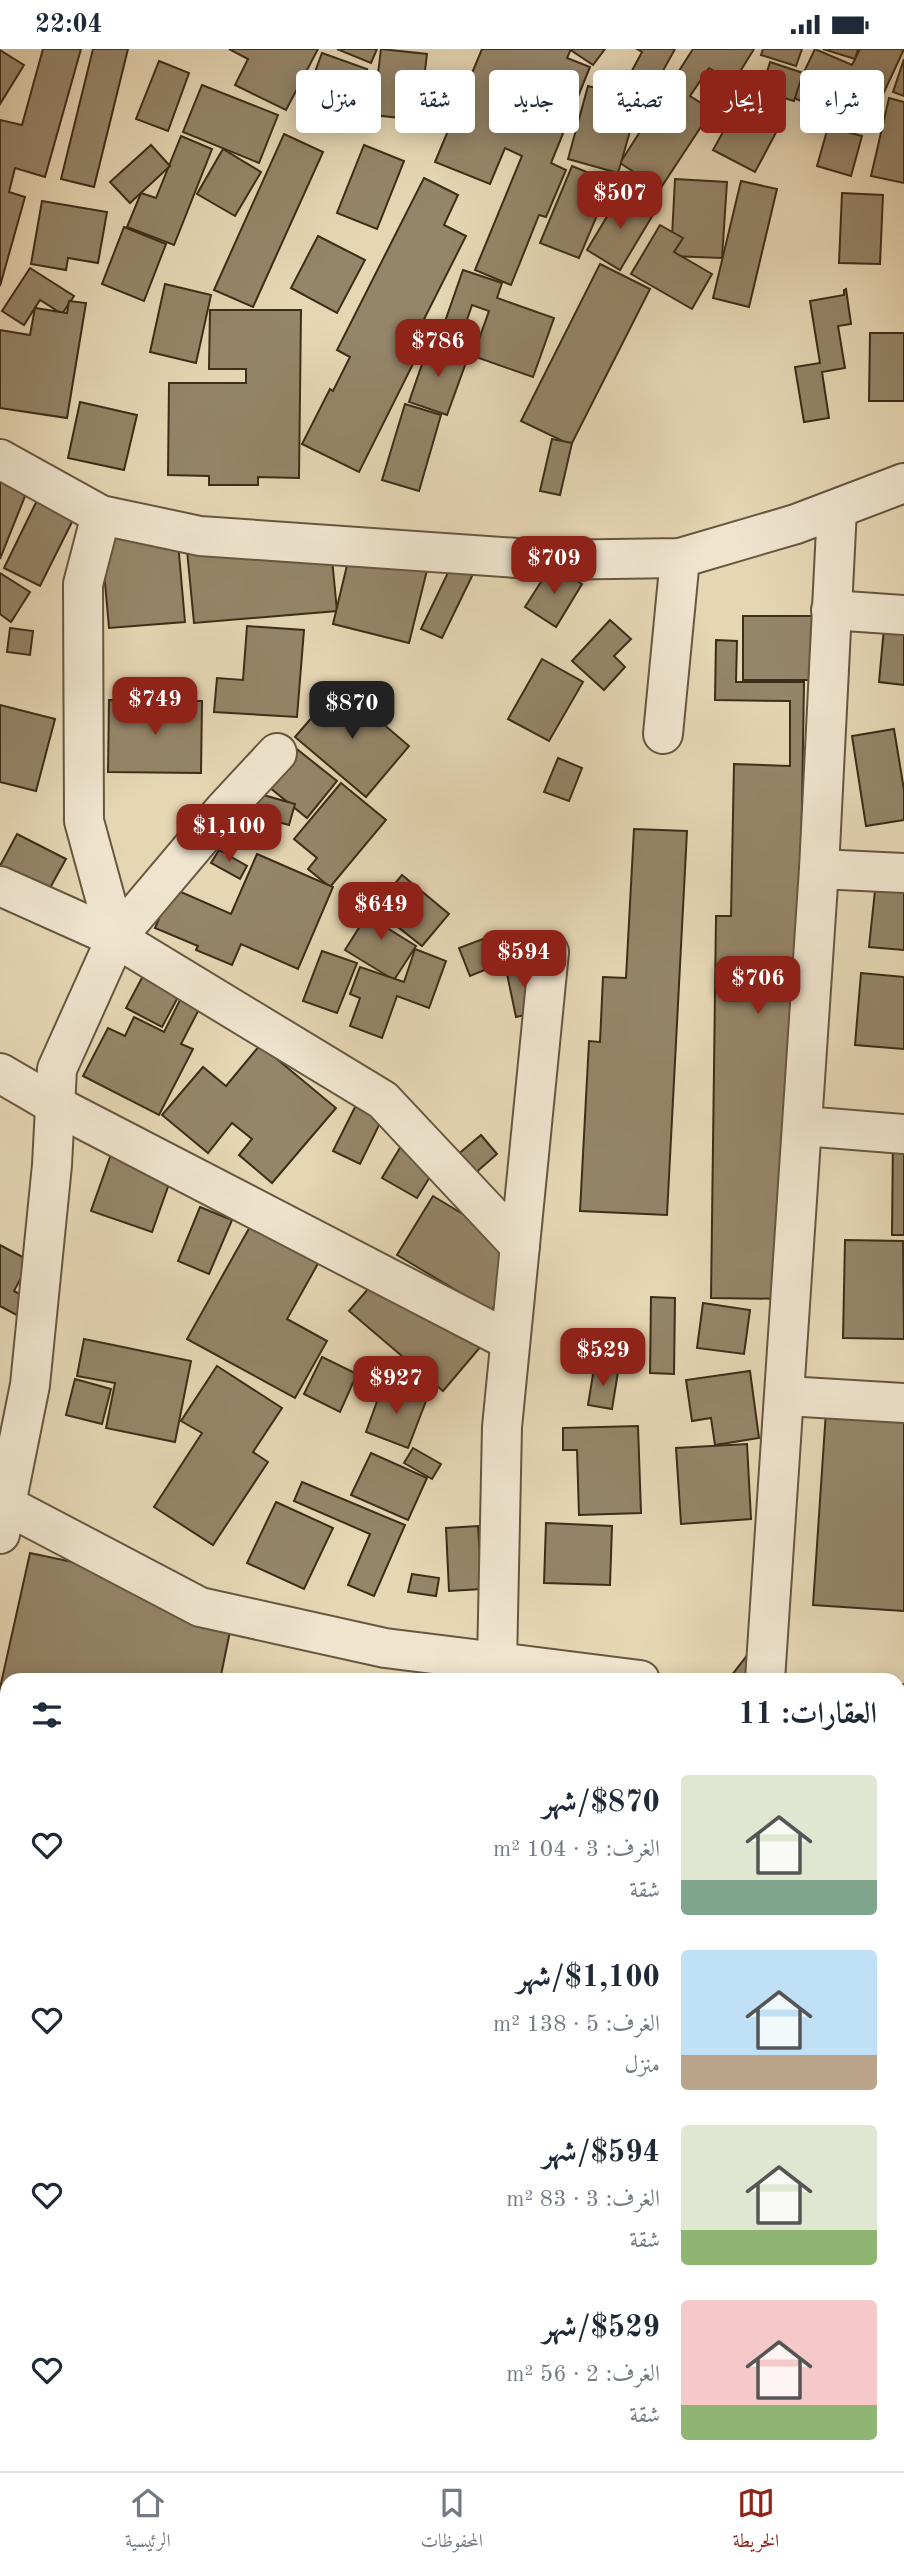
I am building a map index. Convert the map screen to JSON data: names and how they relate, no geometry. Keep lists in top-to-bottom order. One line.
{"page":{"status":"22:04","chip":["شراء","إيجار","تصفية","جديد","شقة","منزل"],"price":["$507","$786","$709","$749","$870","$1,100","$649","$594","$706","$529","$927"],"heading":"العقارات: 11","list":[{"name":"$870/شهر","note":"الغرف: 3 · 104 m² · شقة"},{"name":"$1,100/شهر","note":"الغرف: 5 · 138 m² · منزل"},{"name":"$594/شهر","note":"الغرف: 3 · 83 m² · شقة"},{"name":"$529/شهر","note":"الغرف: 2 · 56 m² · شقة"}],"tabs":["الخريطة","المحفوظات","الرئيسية"]}}
